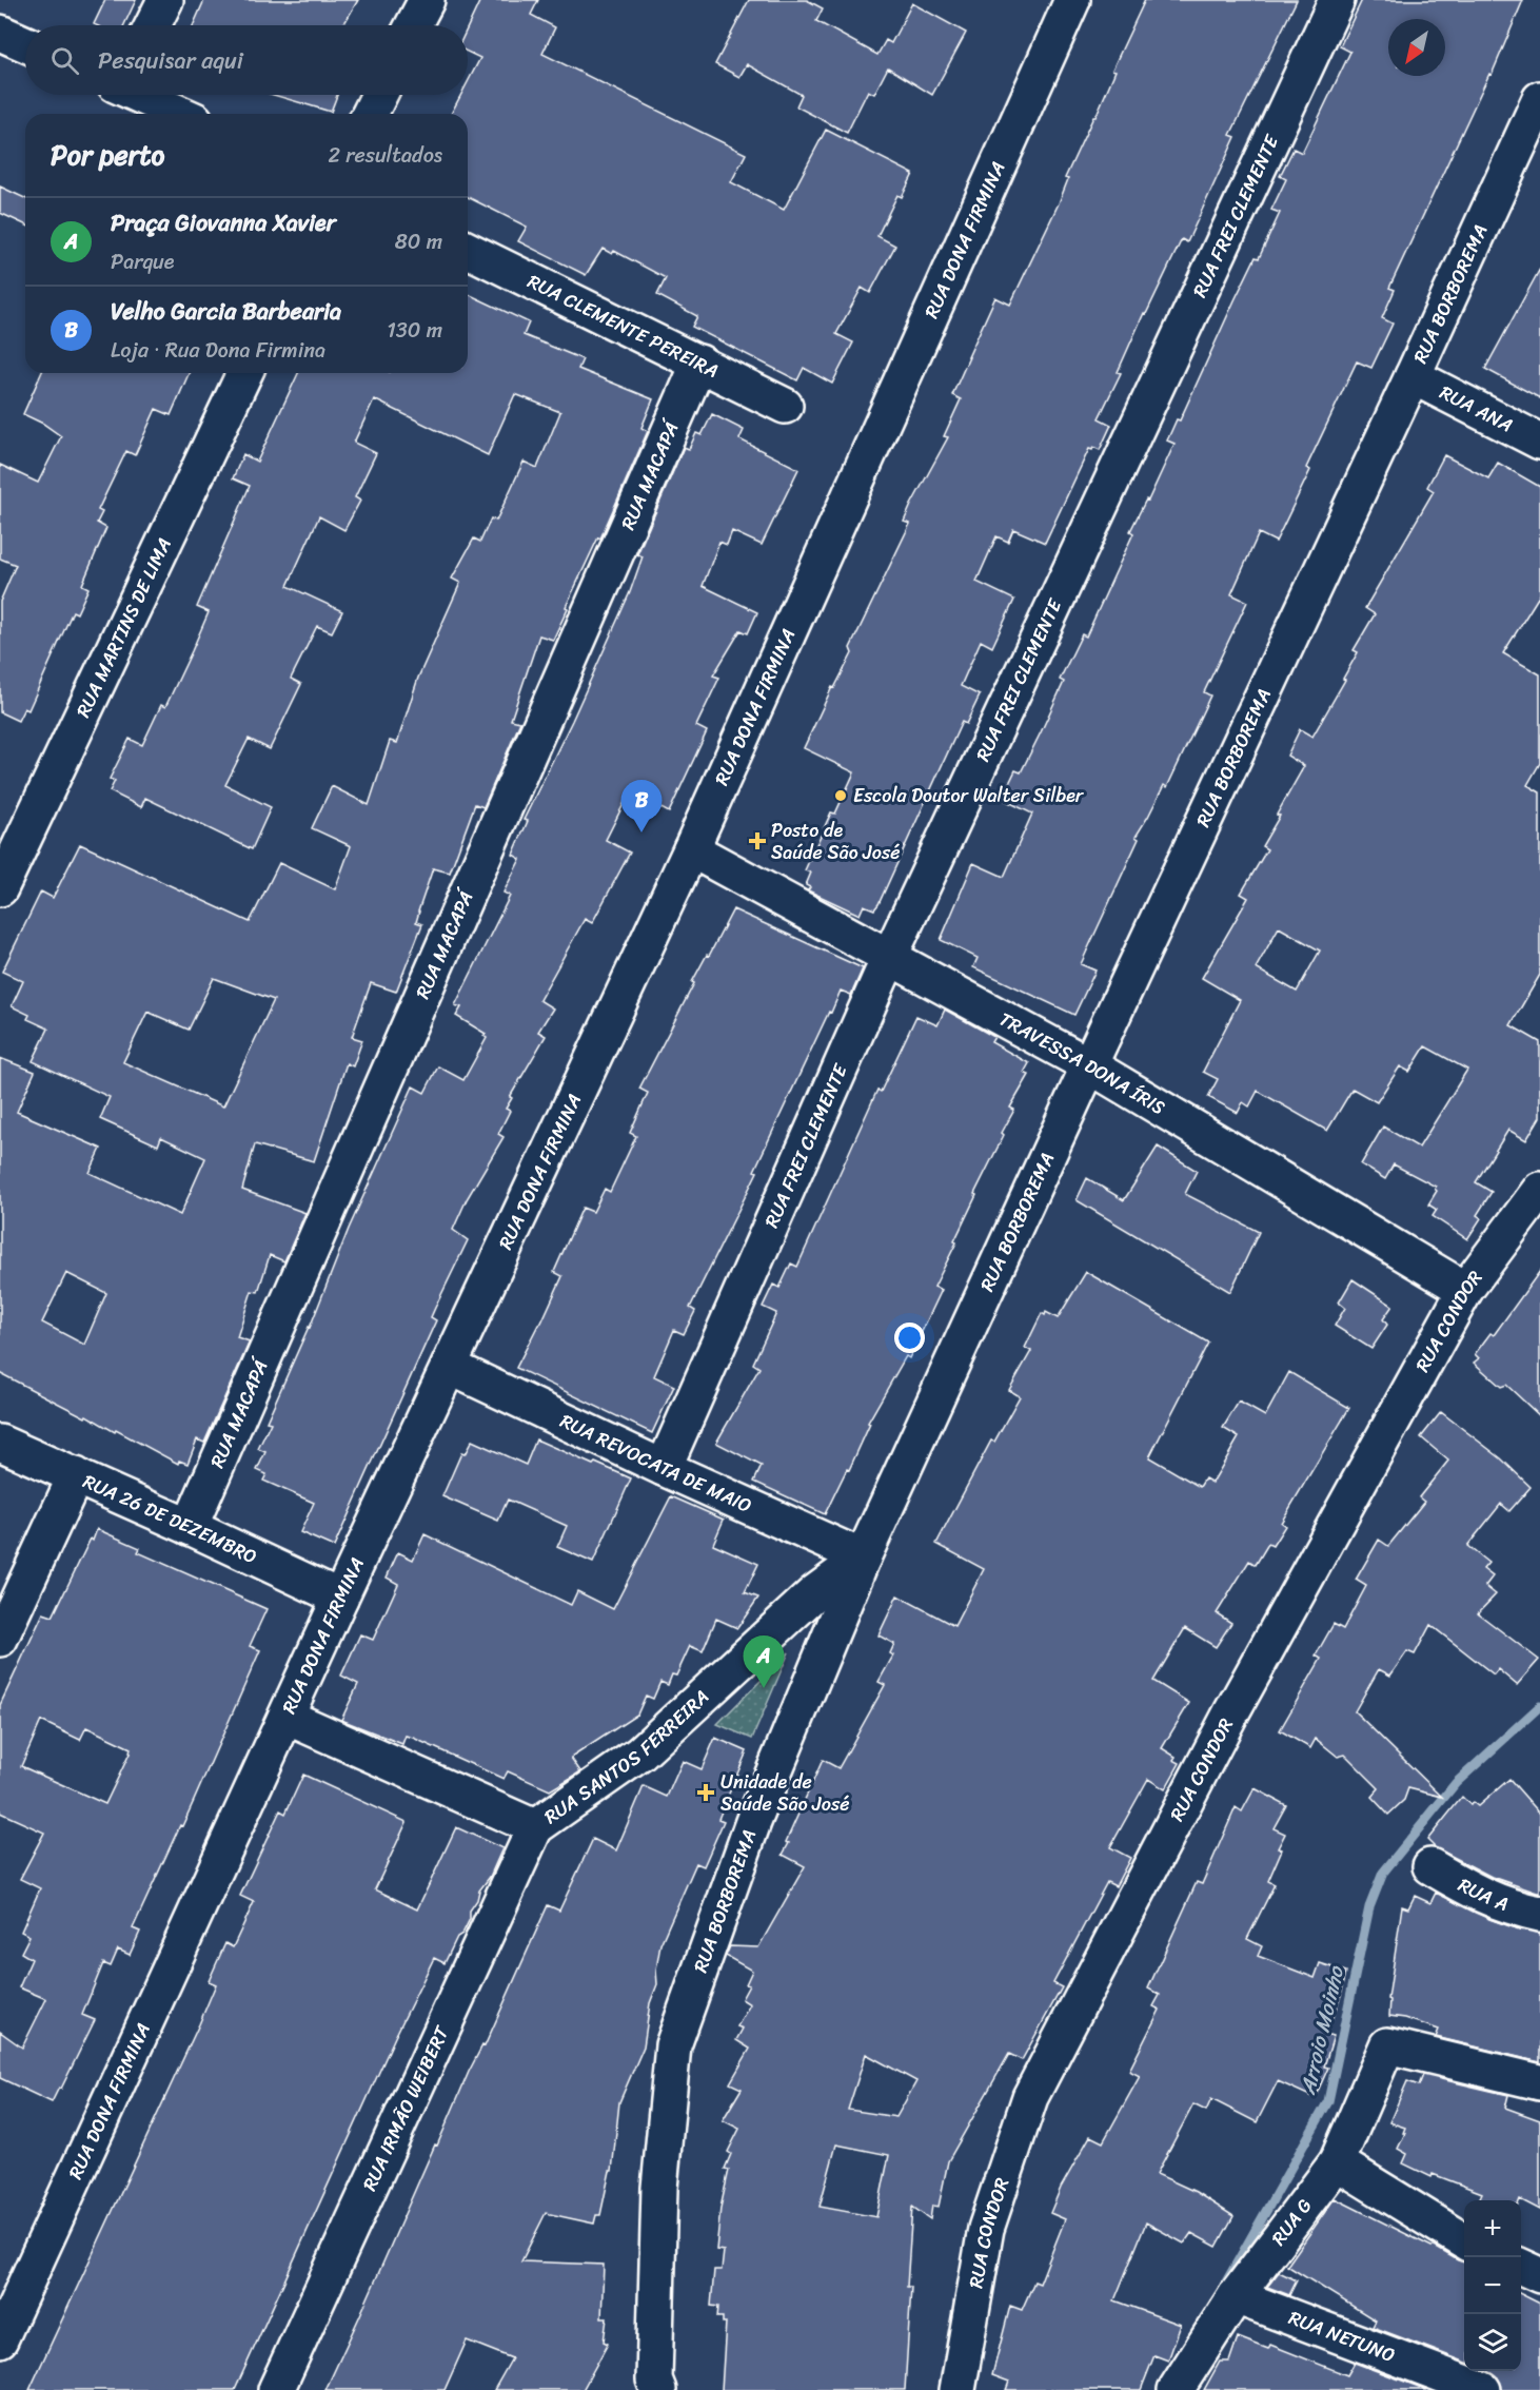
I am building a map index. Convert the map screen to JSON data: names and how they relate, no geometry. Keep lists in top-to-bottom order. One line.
{"streets":{"street":["RUA FREI CLEMENTE","RUA DONA FIRMINA","RUA BORBOREMA","RUA CLEMENTE PEREIRA","RUA ANA","RUA MACAPÁ","RUA MARTINS DE LIMA","TRAVESSA DONA ÍRIS","RUA CONDOR","RUA REVOCATA DE MAIO","RUA 26 DE DEZEMBRO","RUA SANTOS FERREIRA","RUA A","RUA IRMÃO WEIBERT","RUA G","RUA NETUNO"]},"crossings":[["RUA FREI CLEMENTE","TRAVESSA DONA ÍRIS"],["RUA FREI CLEMENTE","RUA REVOCATA DE MAIO"],["RUA DONA FIRMINA","TRAVESSA DONA ÍRIS"],["RUA DONA FIRMINA","RUA REVOCATA DE MAIO"],["RUA DONA FIRMINA","RUA 26 DE DEZEMBRO"],["RUA DONA FIRMINA","RUA SANTOS FERREIRA"],["RUA BORBOREMA","RUA ANA"],["RUA BORBOREMA","TRAVESSA DONA ÍRIS"],["RUA BORBOREMA","RUA REVOCATA DE MAIO"],["RUA BORBOREMA","RUA SANTOS FERREIRA"],["RUA CLEMENTE PEREIRA","RUA MACAPÁ"],["RUA MACAPÁ","RUA 26 DE DEZEMBRO"],["TRAVESSA DONA ÍRIS","RUA CONDOR"],["RUA REVOCATA DE MAIO","RUA SANTOS FERREIRA"],["RUA SANTOS FERREIRA","RUA IRMÃO WEIBERT"],["RUA G","RUA NETUNO"]],"water":["Arroio Moinho"],"places":{"other":["Escola Doutor Walter Silber"],"health":["Posto de Saúde São José","Unidade de Saúde São José"]},"north":"bottom left","page":{"search":"Pesquisar aqui","heading":["Por perto","2 resultados"],"list":[{"mark":"A","name":"Praça Giovanna Xavier","note":"Parque","value":"80 m"},{"mark":"B","name":"Velho Garcia Barbearia","note":"Loja · Rua Dona Firmina","value":"130 m"}],"pins":["B","A"],"map_buttons":["+","−"]}}
